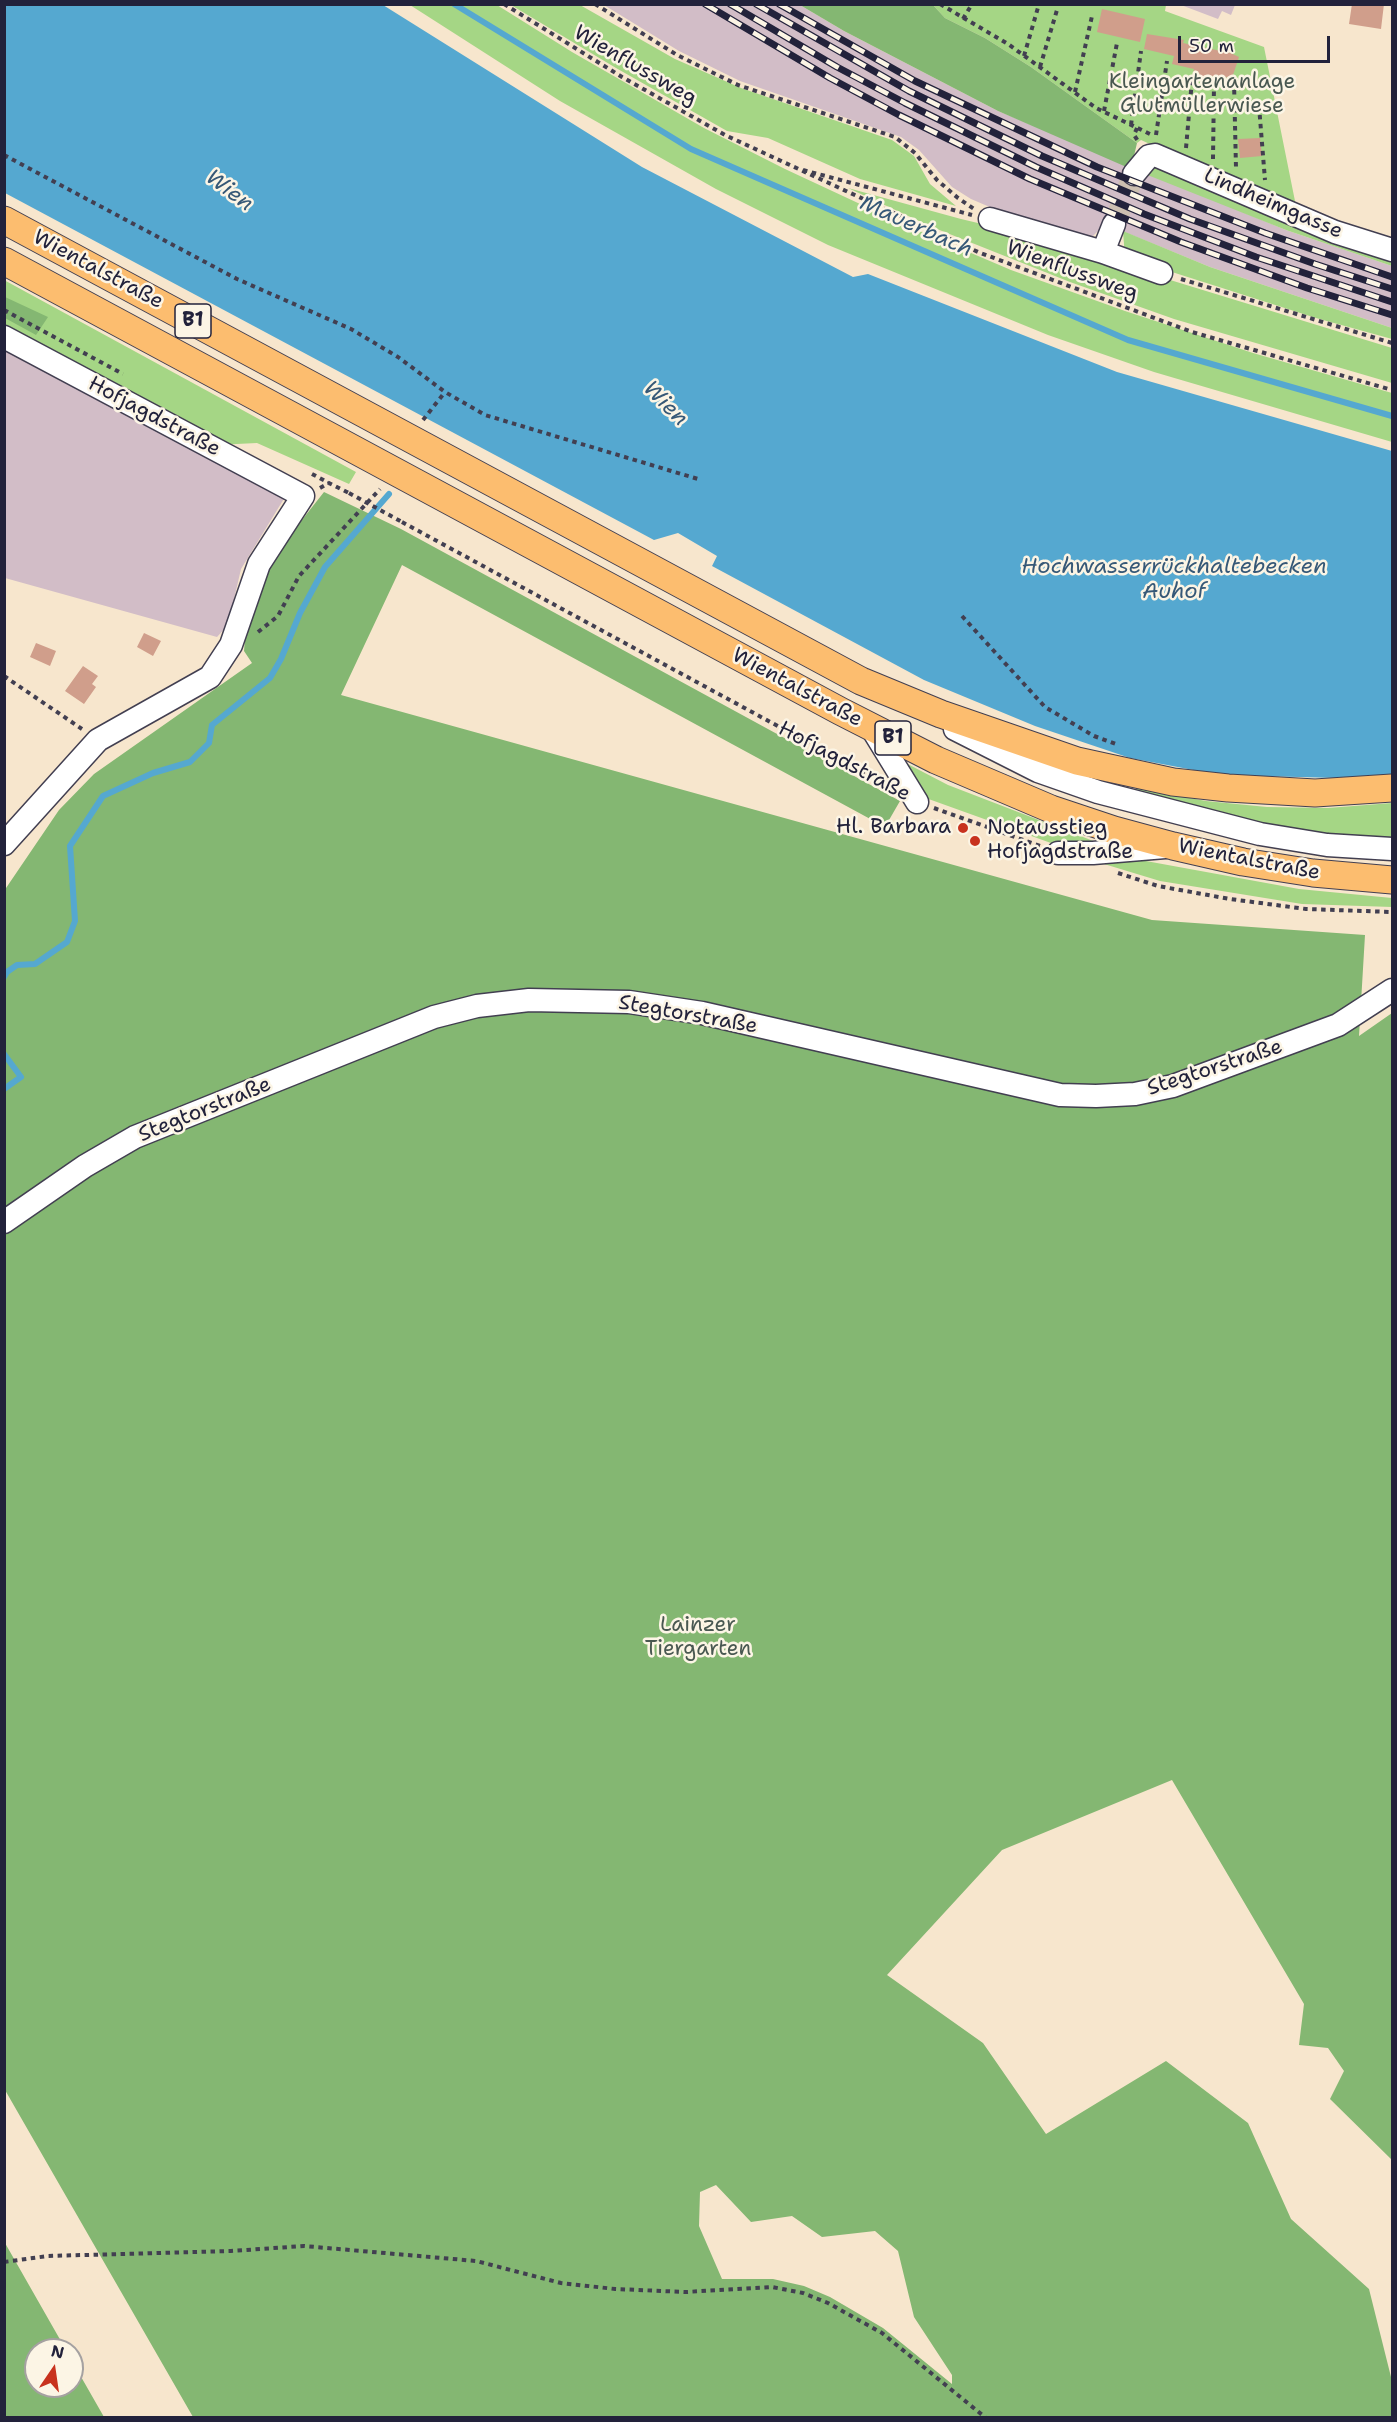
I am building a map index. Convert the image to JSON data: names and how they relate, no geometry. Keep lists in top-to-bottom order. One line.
{"streets":{"main road":["Wientalstraße","B1"],"street":["Lindheimgasse","Hofjagdstraße","Stegtorstraße"],"path":["Wienflussweg"]},"water":["Wien","Mauerbach","Hochwasserrückhaltebecken Auhof"],"parks":["Kleingartenanlage Glutmüllerwiese","Lainzer Tiergarten"],"places":["Hl. Barbara","Notausstieg Hofjagdstraße"],"scale_bar":"50 m","north":"top"}
